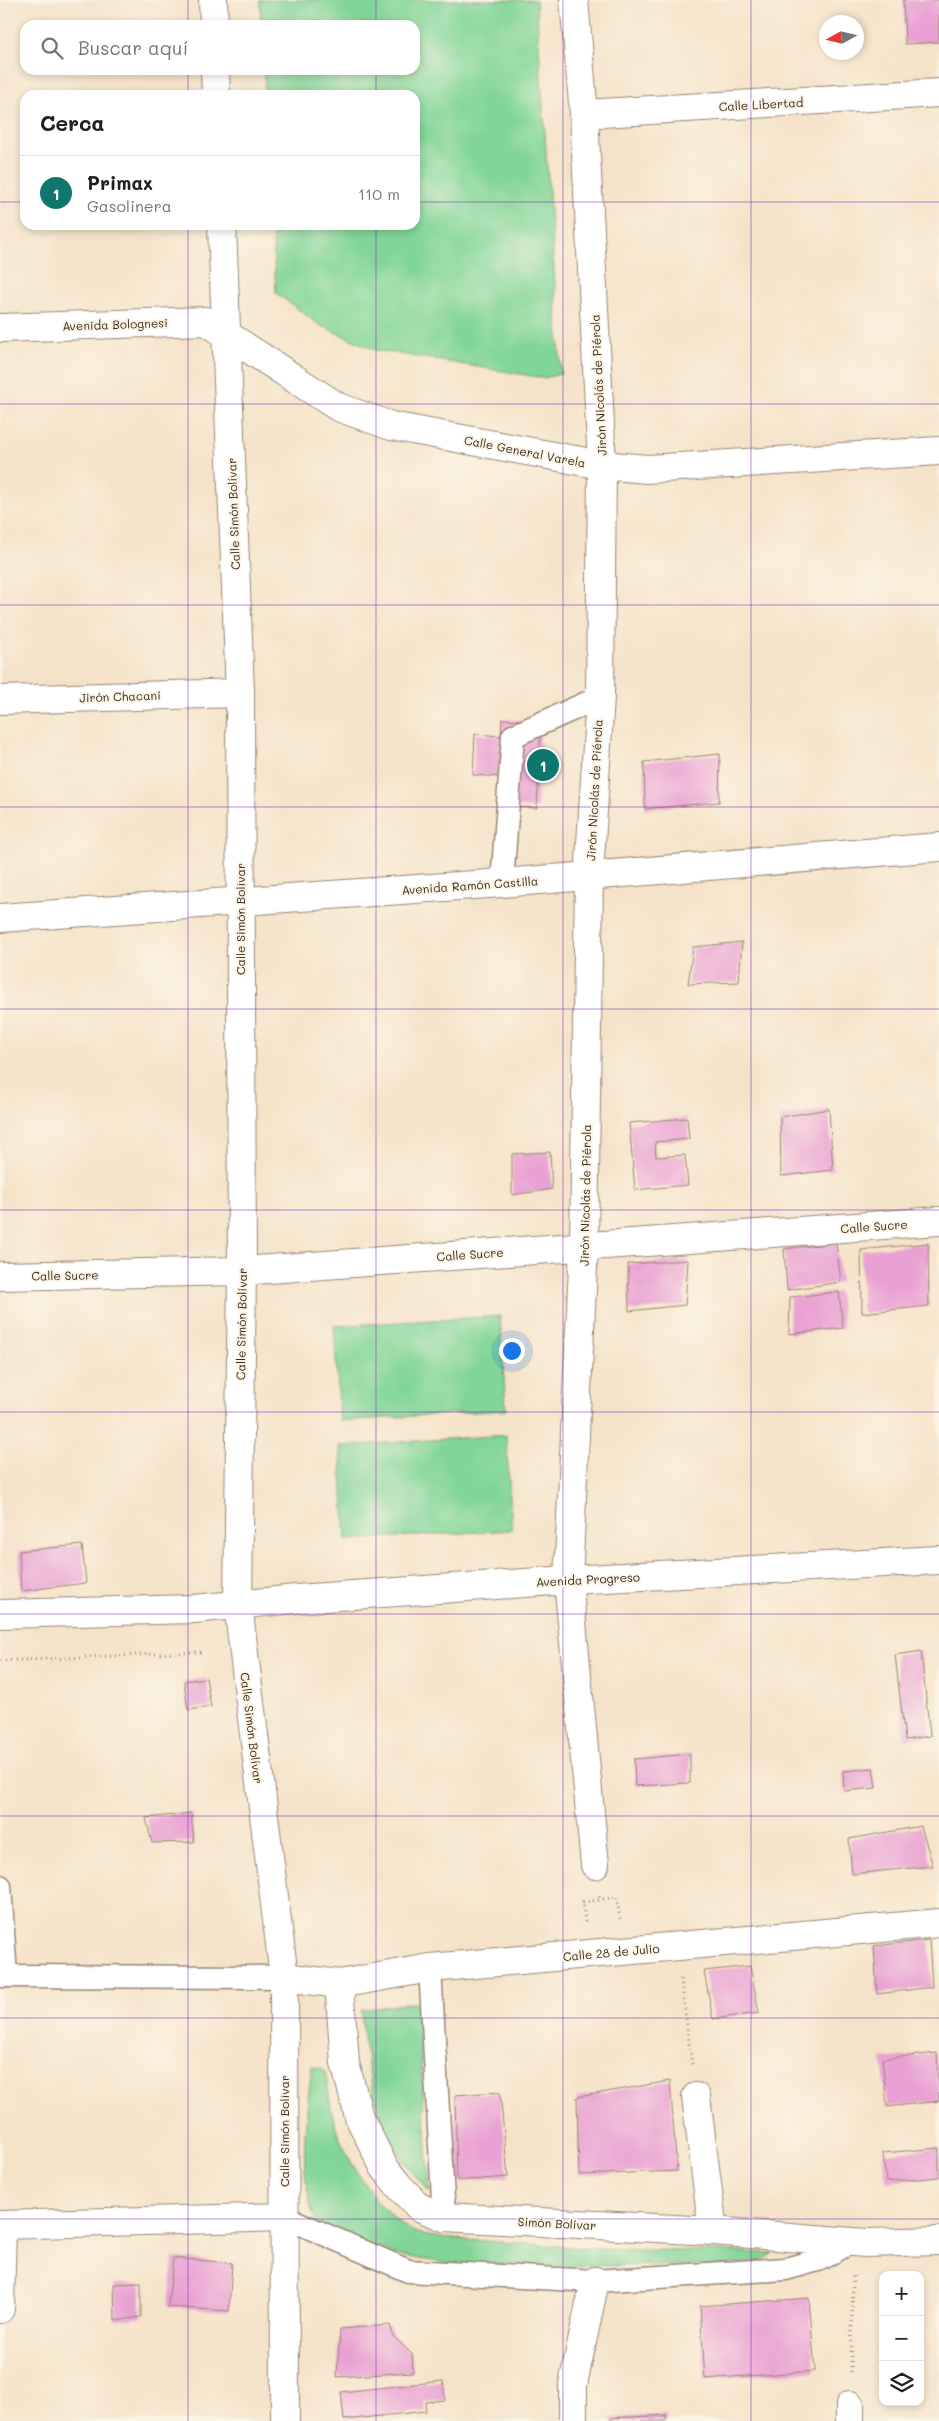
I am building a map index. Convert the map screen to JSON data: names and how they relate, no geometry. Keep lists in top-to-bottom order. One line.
{"streets":{"street":["Calle Libertad","Avenida Bolognesi","Jirón Nicolás de Piérola","Calle General Varela","Calle Simón Bolívar","Jirón Chacani","Avenida Ramón Castilla","Calle Sucre","Avenida Progreso","Calle 28 de Julio","Simón Bolívar"]},"crossings":[["Calle Libertad","Jirón Nicolás de Piérola"],["Avenida Bolognesi","Calle General Varela"],["Avenida Bolognesi","Calle Simón Bolívar"],["Jirón Nicolás de Piérola","Calle General Varela"],["Jirón Nicolás de Piérola","Avenida Ramón Castilla"],["Jirón Nicolás de Piérola","Calle Sucre"],["Jirón Nicolás de Piérola","Avenida Progreso"],["Calle General Varela","Calle Simón Bolívar"],["Calle Simón Bolívar","Jirón Chacani"],["Calle Simón Bolívar","Avenida Ramón Castilla"],["Calle Simón Bolívar","Calle Sucre"],["Calle Simón Bolívar","Avenida Progreso"],["Calle Simón Bolívar","Calle 28 de Julio"],["Calle 28 de Julio","Simón Bolívar"]],"north":"left","page":{"search":"Buscar aquí","heading":"Cerca","list":[{"mark":"1","name":"Primax","note":"Gasolinera","value":"110 m"}],"pins":"1","map_buttons":["+","−"]}}
